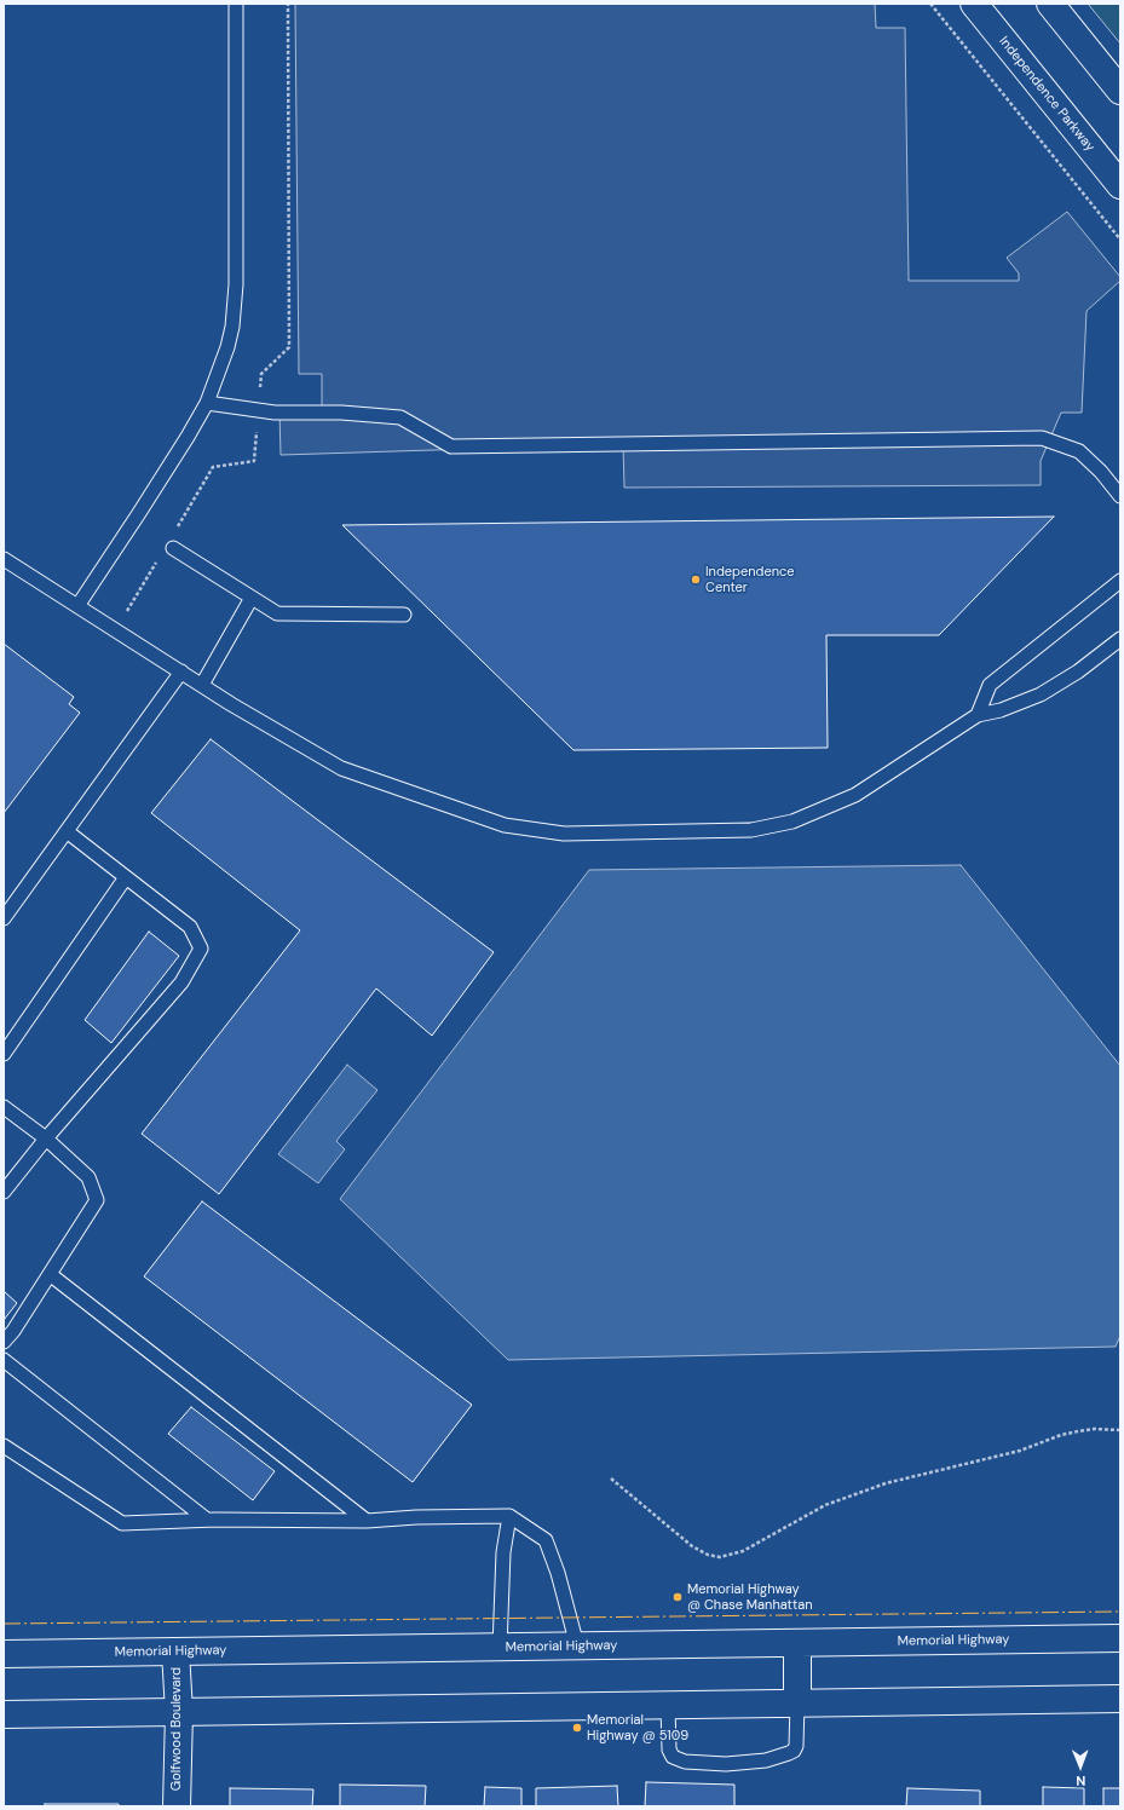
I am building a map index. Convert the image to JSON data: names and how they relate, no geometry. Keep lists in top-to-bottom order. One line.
{"streets":{"main road":["Independence Parkway","Memorial Highway","Golfwood Boulevard"]},"crossings":[["Memorial Highway","Golfwood Boulevard"]],"places":["Independence Center","Memorial Highway @ Chase Manhattan","Memorial Highway @ 5109"],"north":"bottom"}
